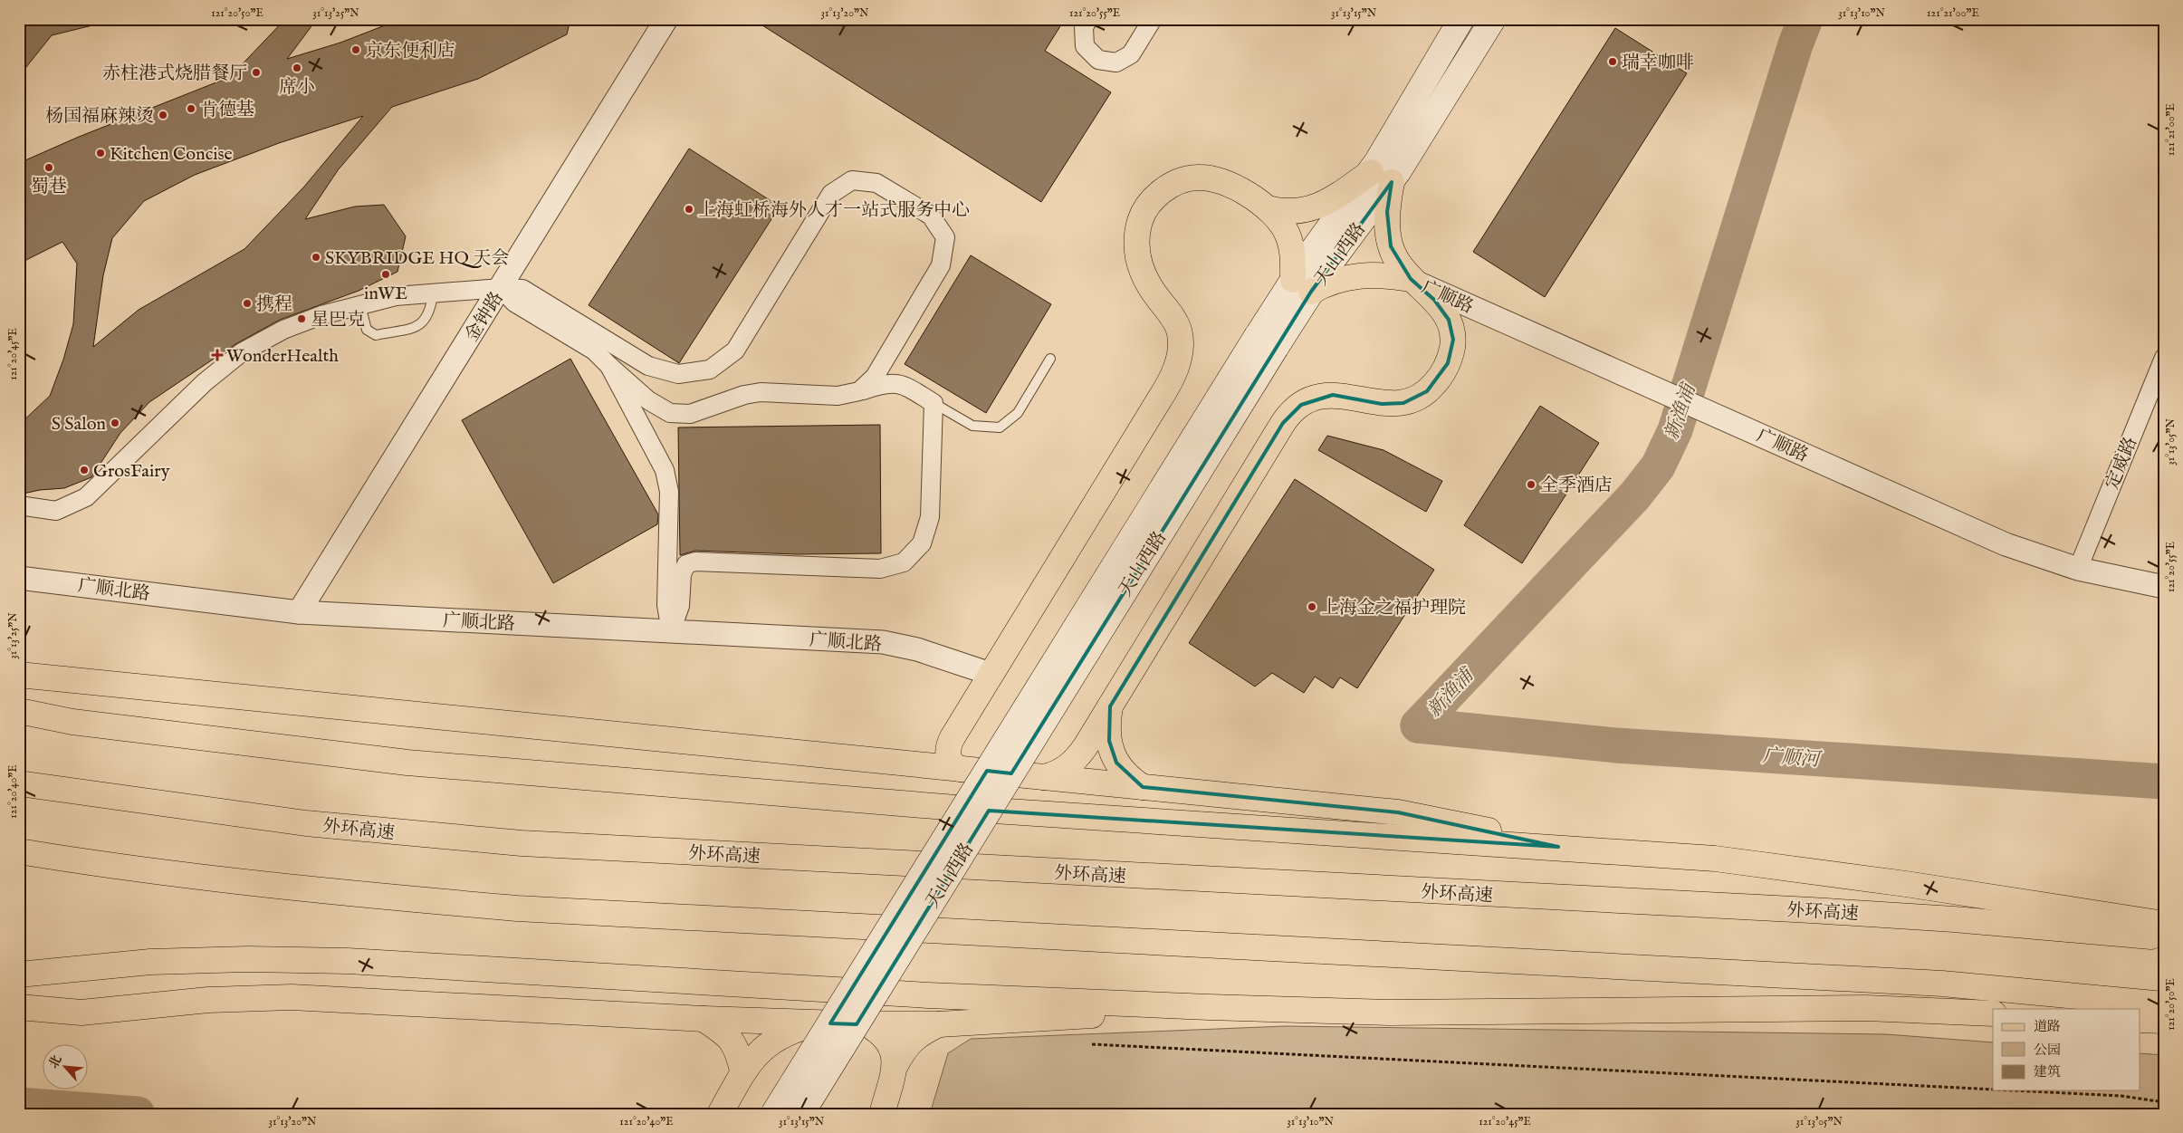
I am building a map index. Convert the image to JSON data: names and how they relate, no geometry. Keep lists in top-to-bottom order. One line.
{"streets":{"main road":["天山西路","外环高速"],"street":["广顺路","金钟路","定威路","广顺北路"]},"crossings":[["广顺路","定威路"],["金钟路","广顺北路"]],"water":["新渔浦","广顺河"],"places":{"other":["京东便利店","瑞幸咖啡","席小","赤柱港式烧腊餐厅","肯德基","杨国福麻辣烫","Kitchen Concise","蜀巷","上海虹桥海外人才一站式服务中心","SKYBRIDGE HQ 天会","inWE","携程","星巴克","S Salon","GrosFairy","全季酒店","上海金之福护理院"],"health":["WonderHealth"]},"legend":["道路","公园","建筑"],"north":"top left","coordinates":["121°20'50\"E","31°13'25\"N","31°13'20\"N","121°20'55\"E","31°13'15\"N","31°13'10\"N","121°21'00\"E","121°20'45\"E","31°13'05\"N","121°20'40\"E"]}
